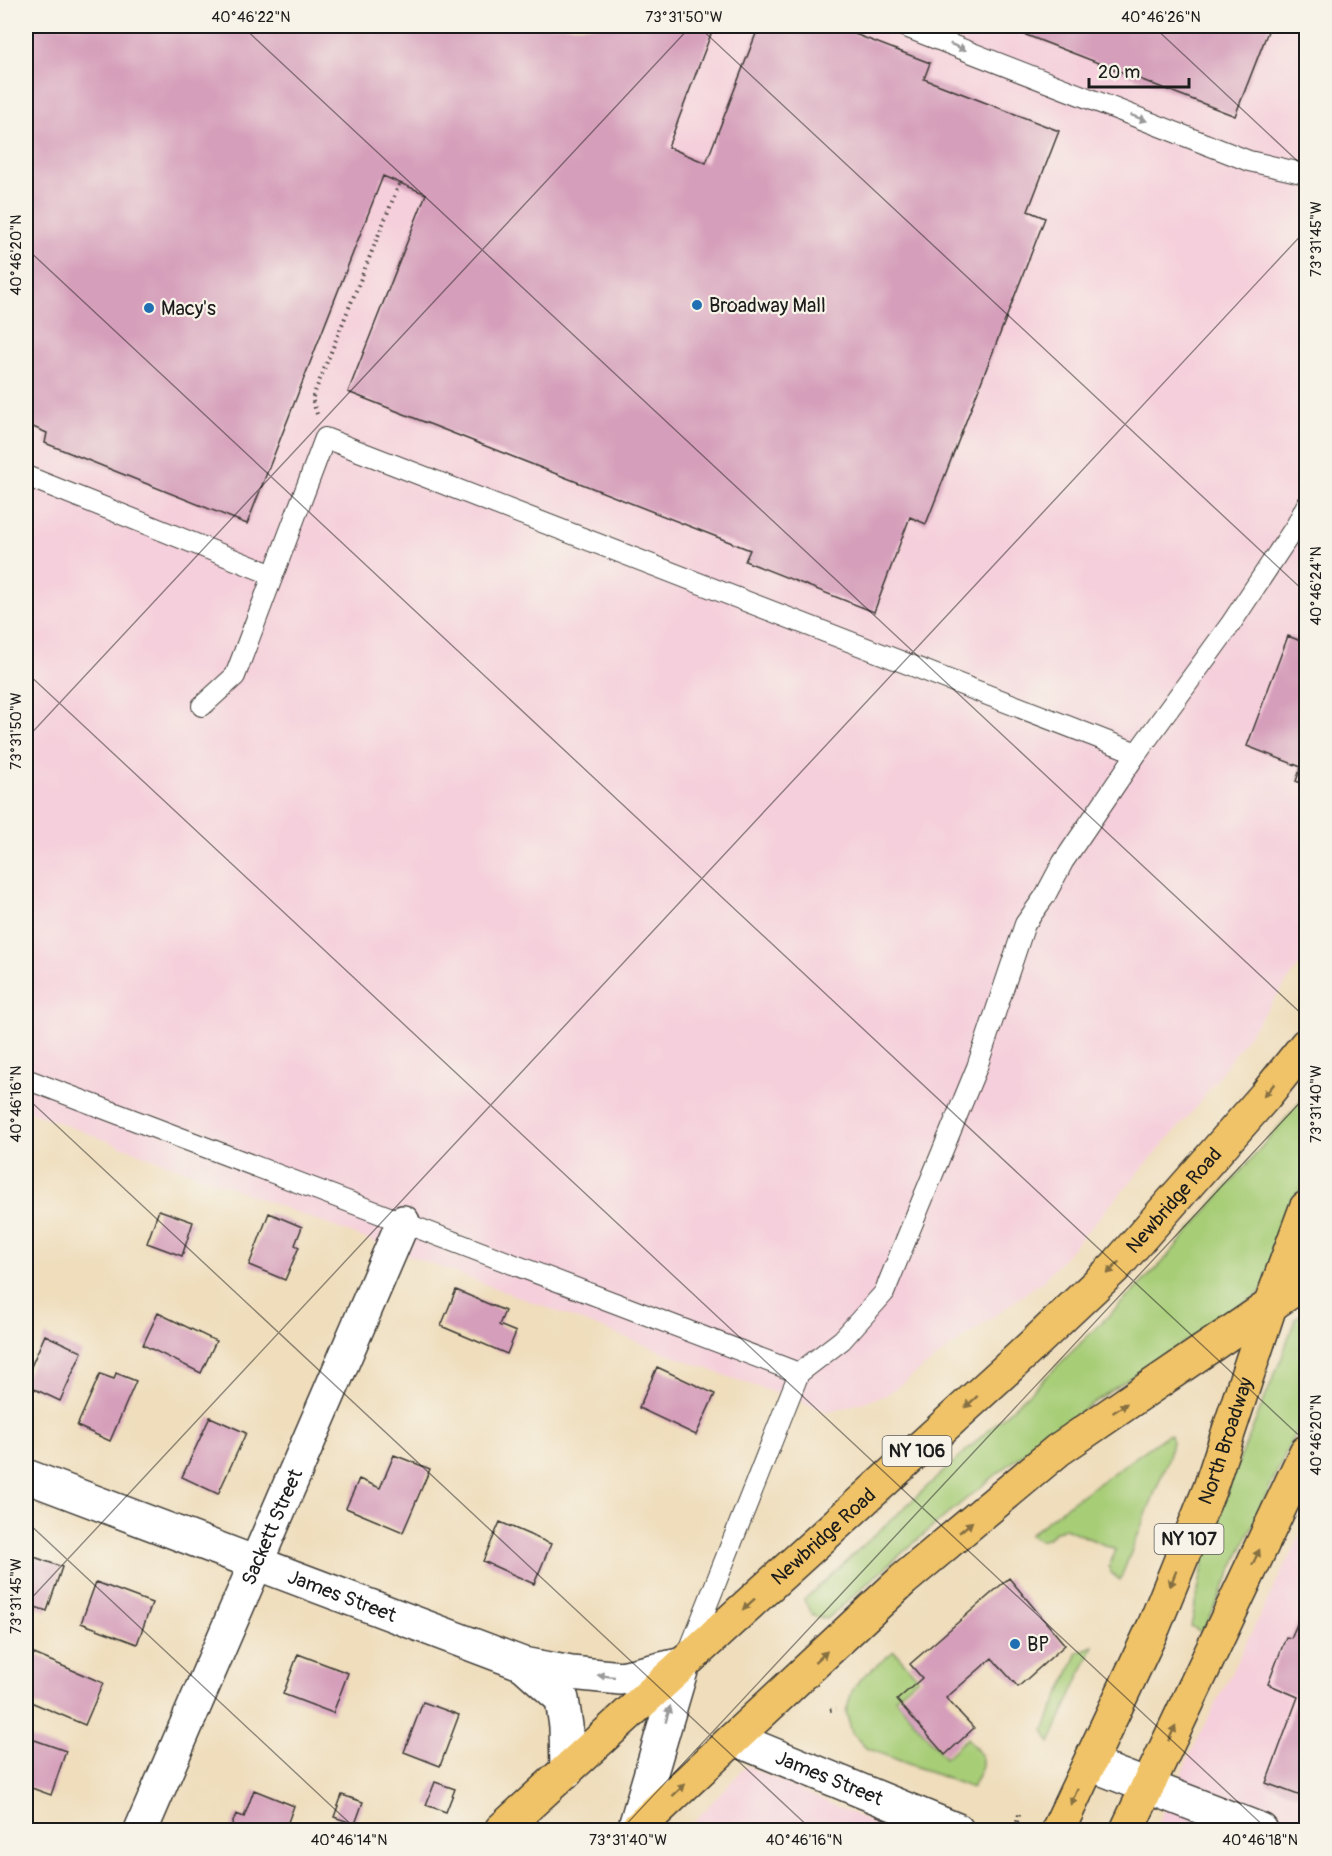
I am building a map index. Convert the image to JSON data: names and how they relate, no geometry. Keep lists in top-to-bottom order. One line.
{"streets":{"main road":["Newbridge Road","North Broadway","NY 106","NY 107"],"street":["Sackett Street","James Street"]},"crossings":[["Newbridge Road","James Street"],["Sackett Street","James Street"]],"places":["Broadway Mall","Macy's","BP"],"scale_bar":"20 m","coordinates":["40°46'22\"N","73°31'50\"W","40°46'26\"N","73°31'45\"W","40°46'20\"N","40°46'24\"N","40°46'16\"N","73°31'40\"W","40°46'14\"N","40°46'18\"N"]}
